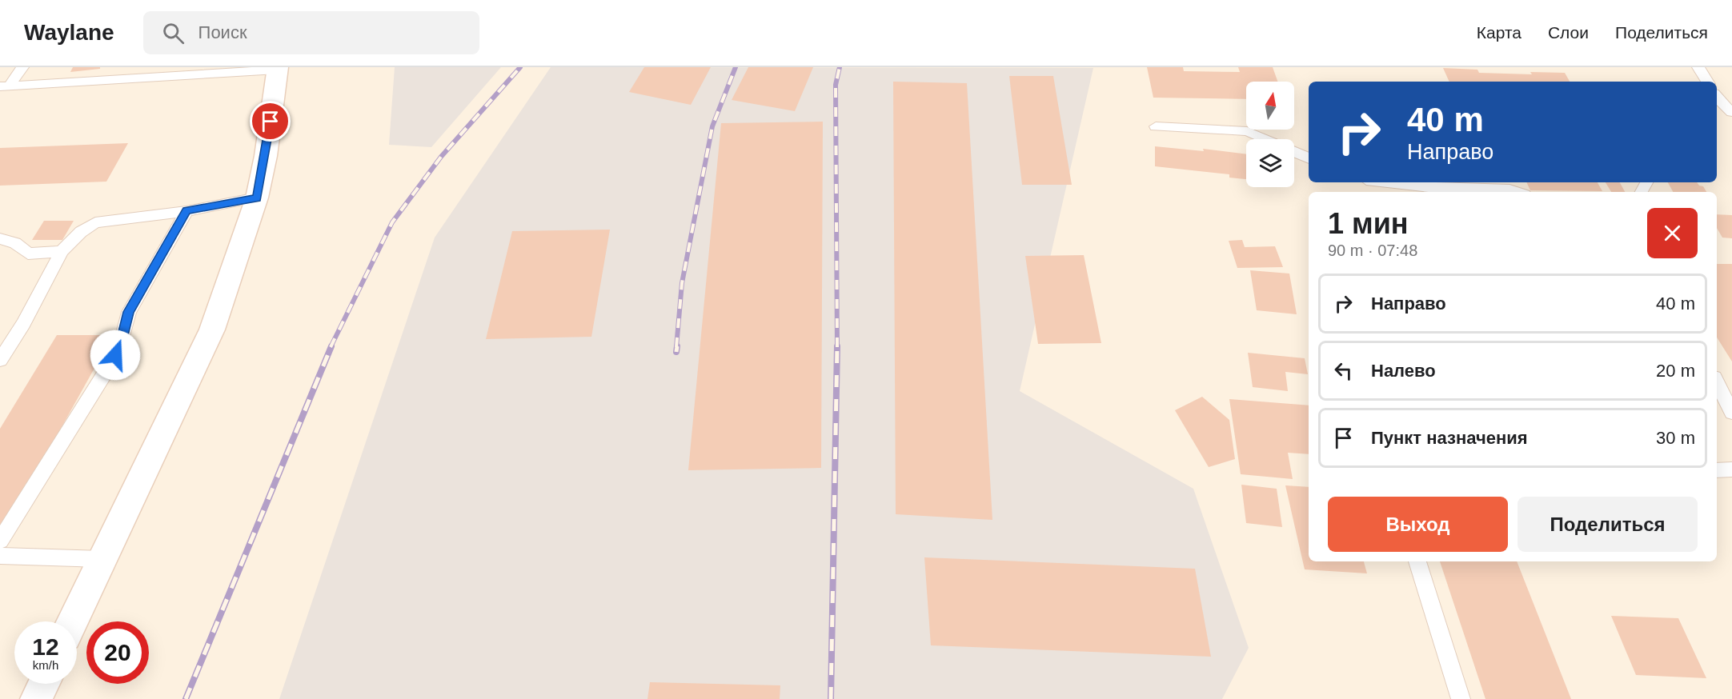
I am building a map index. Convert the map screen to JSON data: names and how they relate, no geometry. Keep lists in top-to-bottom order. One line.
{"north":"top","page":{"header":"Waylane","search":"Поиск","nav":["Карта","Слои","Поделиться"],"turn":["40 m","Направо"],"heading":["1 мин","90 m · 07:48"],"list":[{"name":"Направо","value":"40 m"},{"name":"Налево","value":"20 m"},{"name":"Пункт назначения","value":"30 m"}],"buttons":["Выход","Поделиться"],"speed":"12 km/h","limit":"20"}}
